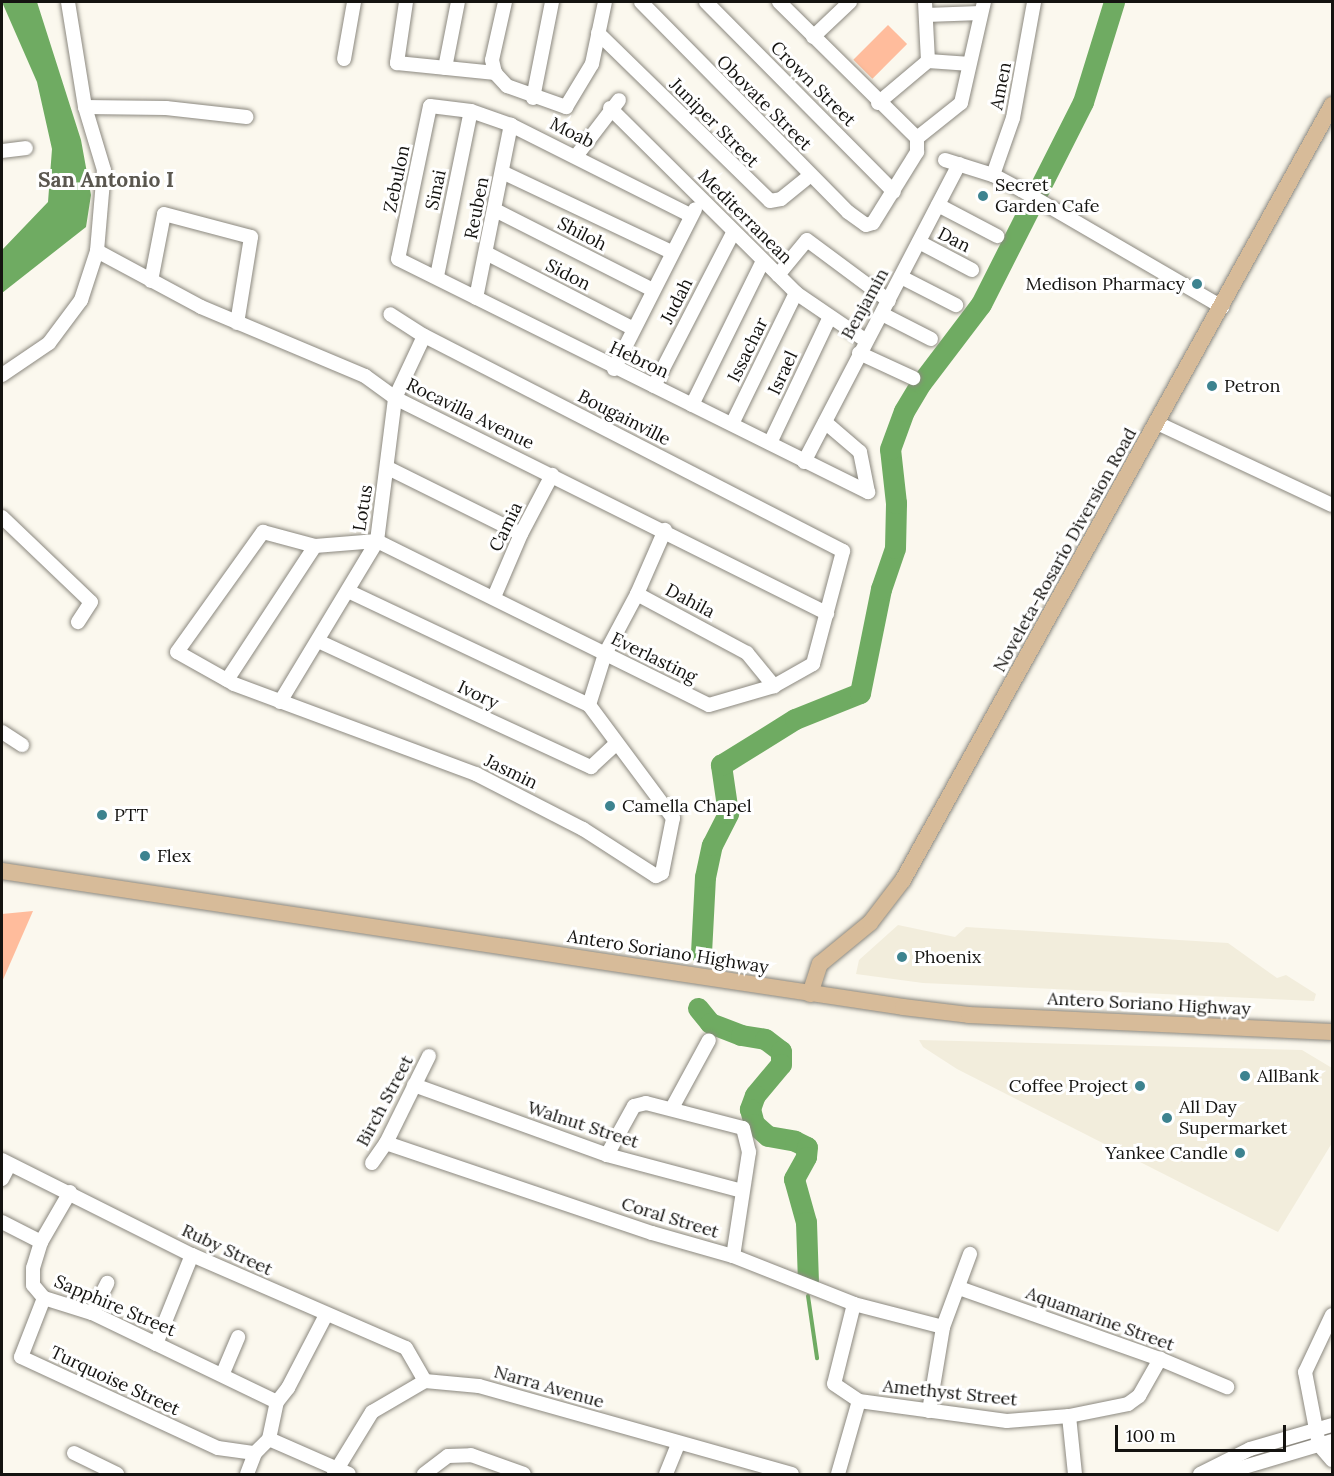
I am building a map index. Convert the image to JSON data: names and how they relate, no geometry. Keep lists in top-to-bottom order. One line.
{"streets":{"main road":["Noveleta-Rosario Diversion Road","Antero Soriano Highway"],"street":["Crown Street","Amen","Obovate Street","Juniper Street","Moab","Zebulon","Sinai","Reuben","Mediterranean","Shiloh","Dan","Sidon","Judah","Benjamin","Issachar","Hebron","Israel","Rocavilla Avenue","Bougainville","Lotus","Camia","Dahila","Everlasting","Ivory","Jasmin","Birch Street","Walnut Street","Coral Street","Ruby Street","Sapphire Street","Aquamarine Street","Turquoise Street","Narra Avenue","Amethyst Street"]},"crossings":[["Crown Street","Obovate Street"],["Amen","Benjamin"],["Obovate Street","Juniper Street"],["Moab","Zebulon"],["Moab","Sinai"],["Moab","Reuben"],["Moab","Mediterranean"],["Zebulon","Hebron"],["Sinai","Hebron"],["Reuben","Shiloh"],["Reuben","Sidon"],["Reuben","Hebron"],["Mediterranean","Judah"],["Mediterranean","Benjamin"],["Mediterranean","Issachar"],["Mediterranean","Israel"],["Dan","Benjamin"],["Judah","Hebron"],["Benjamin","Hebron"],["Issachar","Hebron"],["Hebron","Israel"],["Rocavilla Avenue","Lotus"],["Rocavilla Avenue","Camia"],["Rocavilla Avenue","Everlasting"],["Bougainville","Lotus"],["Bougainville","Everlasting"],["Lotus","Everlasting"],["Lotus","Ivory"],["Lotus","Jasmin"],["Camia","Everlasting"],["Noveleta-Rosario Diversion Road","Antero Soriano Highway"],["Dahila","Everlasting"],["Ivory","Jasmin"],["Birch Street","Walnut Street"],["Birch Street","Coral Street"],["Coral Street","Amethyst Street"],["Ruby Street","Sapphire Street"],["Ruby Street","Narra Avenue"],["Sapphire Street","Turquoise Street"],["Aquamarine Street","Amethyst Street"]],"districts":["San Antonio I"],"places":["Secret Garden Cafe","Medison Pharmacy","Petron","Camella Chapel","PTT","Flex","Phoenix","AllBank","Coffee Project","All Day Supermarket","Yankee Candle"],"scale_bar":"100 m"}
